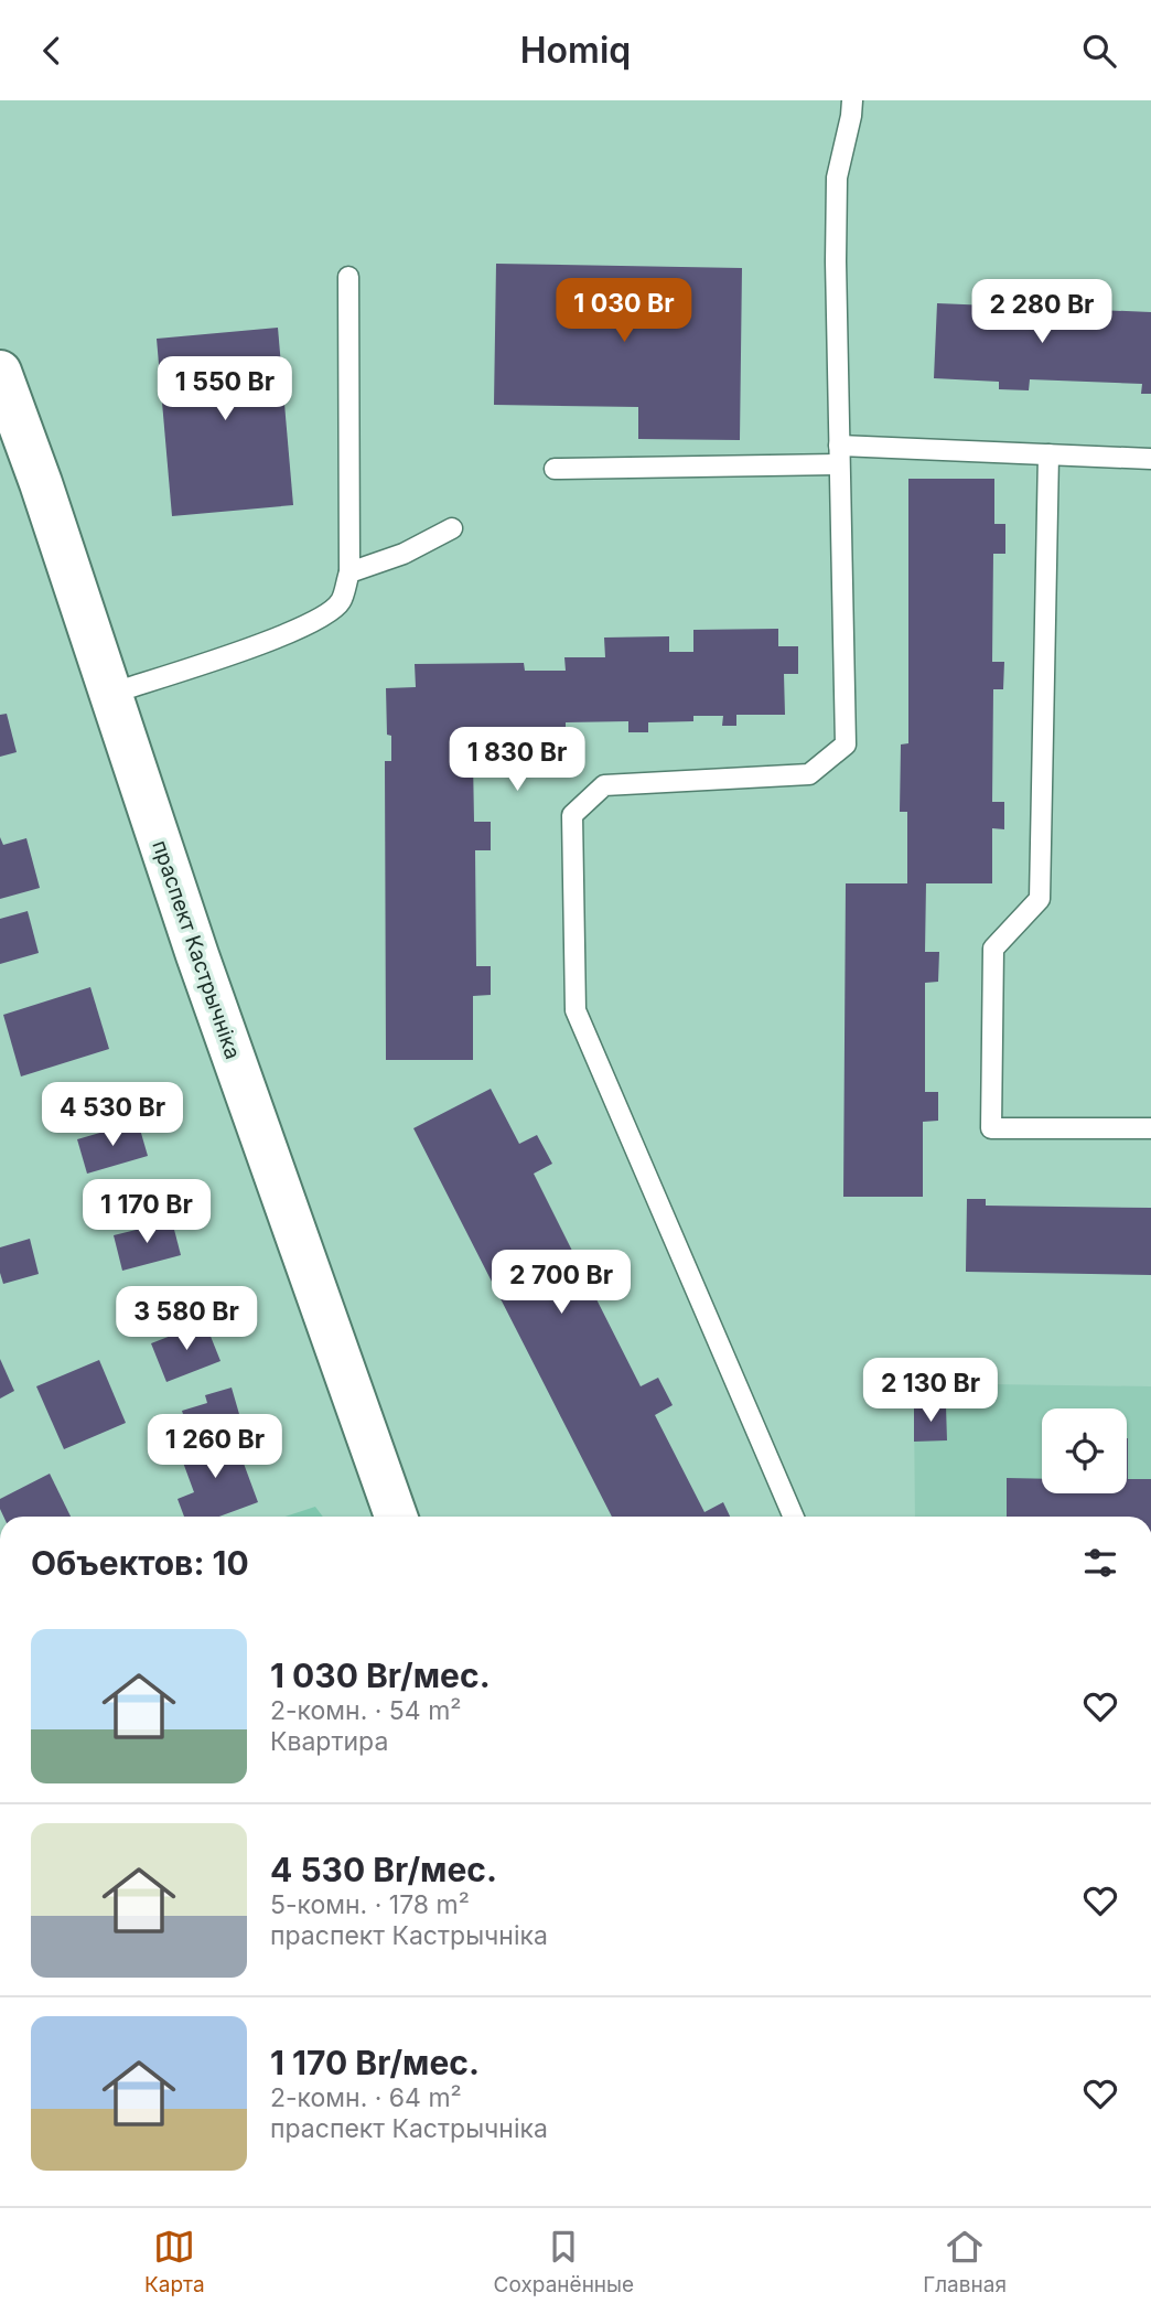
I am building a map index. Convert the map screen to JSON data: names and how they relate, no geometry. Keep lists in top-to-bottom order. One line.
{"streets":{"main road":["праспект Кастрычніка"]},"page":{"header":"Homiq","price":["1 030 Br","2 280 Br","1 550 Br","1 830 Br","4 530 Br","1 170 Br","2 700 Br","3 580 Br","2 130 Br","1 260 Br"],"heading":"Объектов: 10","list":[{"name":"1 030 Br/мес.","note":"2-комн. · 54 m² · Квартира"},{"name":"4 530 Br/мес.","note":"5-комн. · 178 m² · праспект Кастрычніка"},{"name":"1 170 Br/мес.","note":"2-комн. · 64 m² · праспект Кастрычніка"}],"tabs":["Карта","Сохранённые","Главная"]}}
